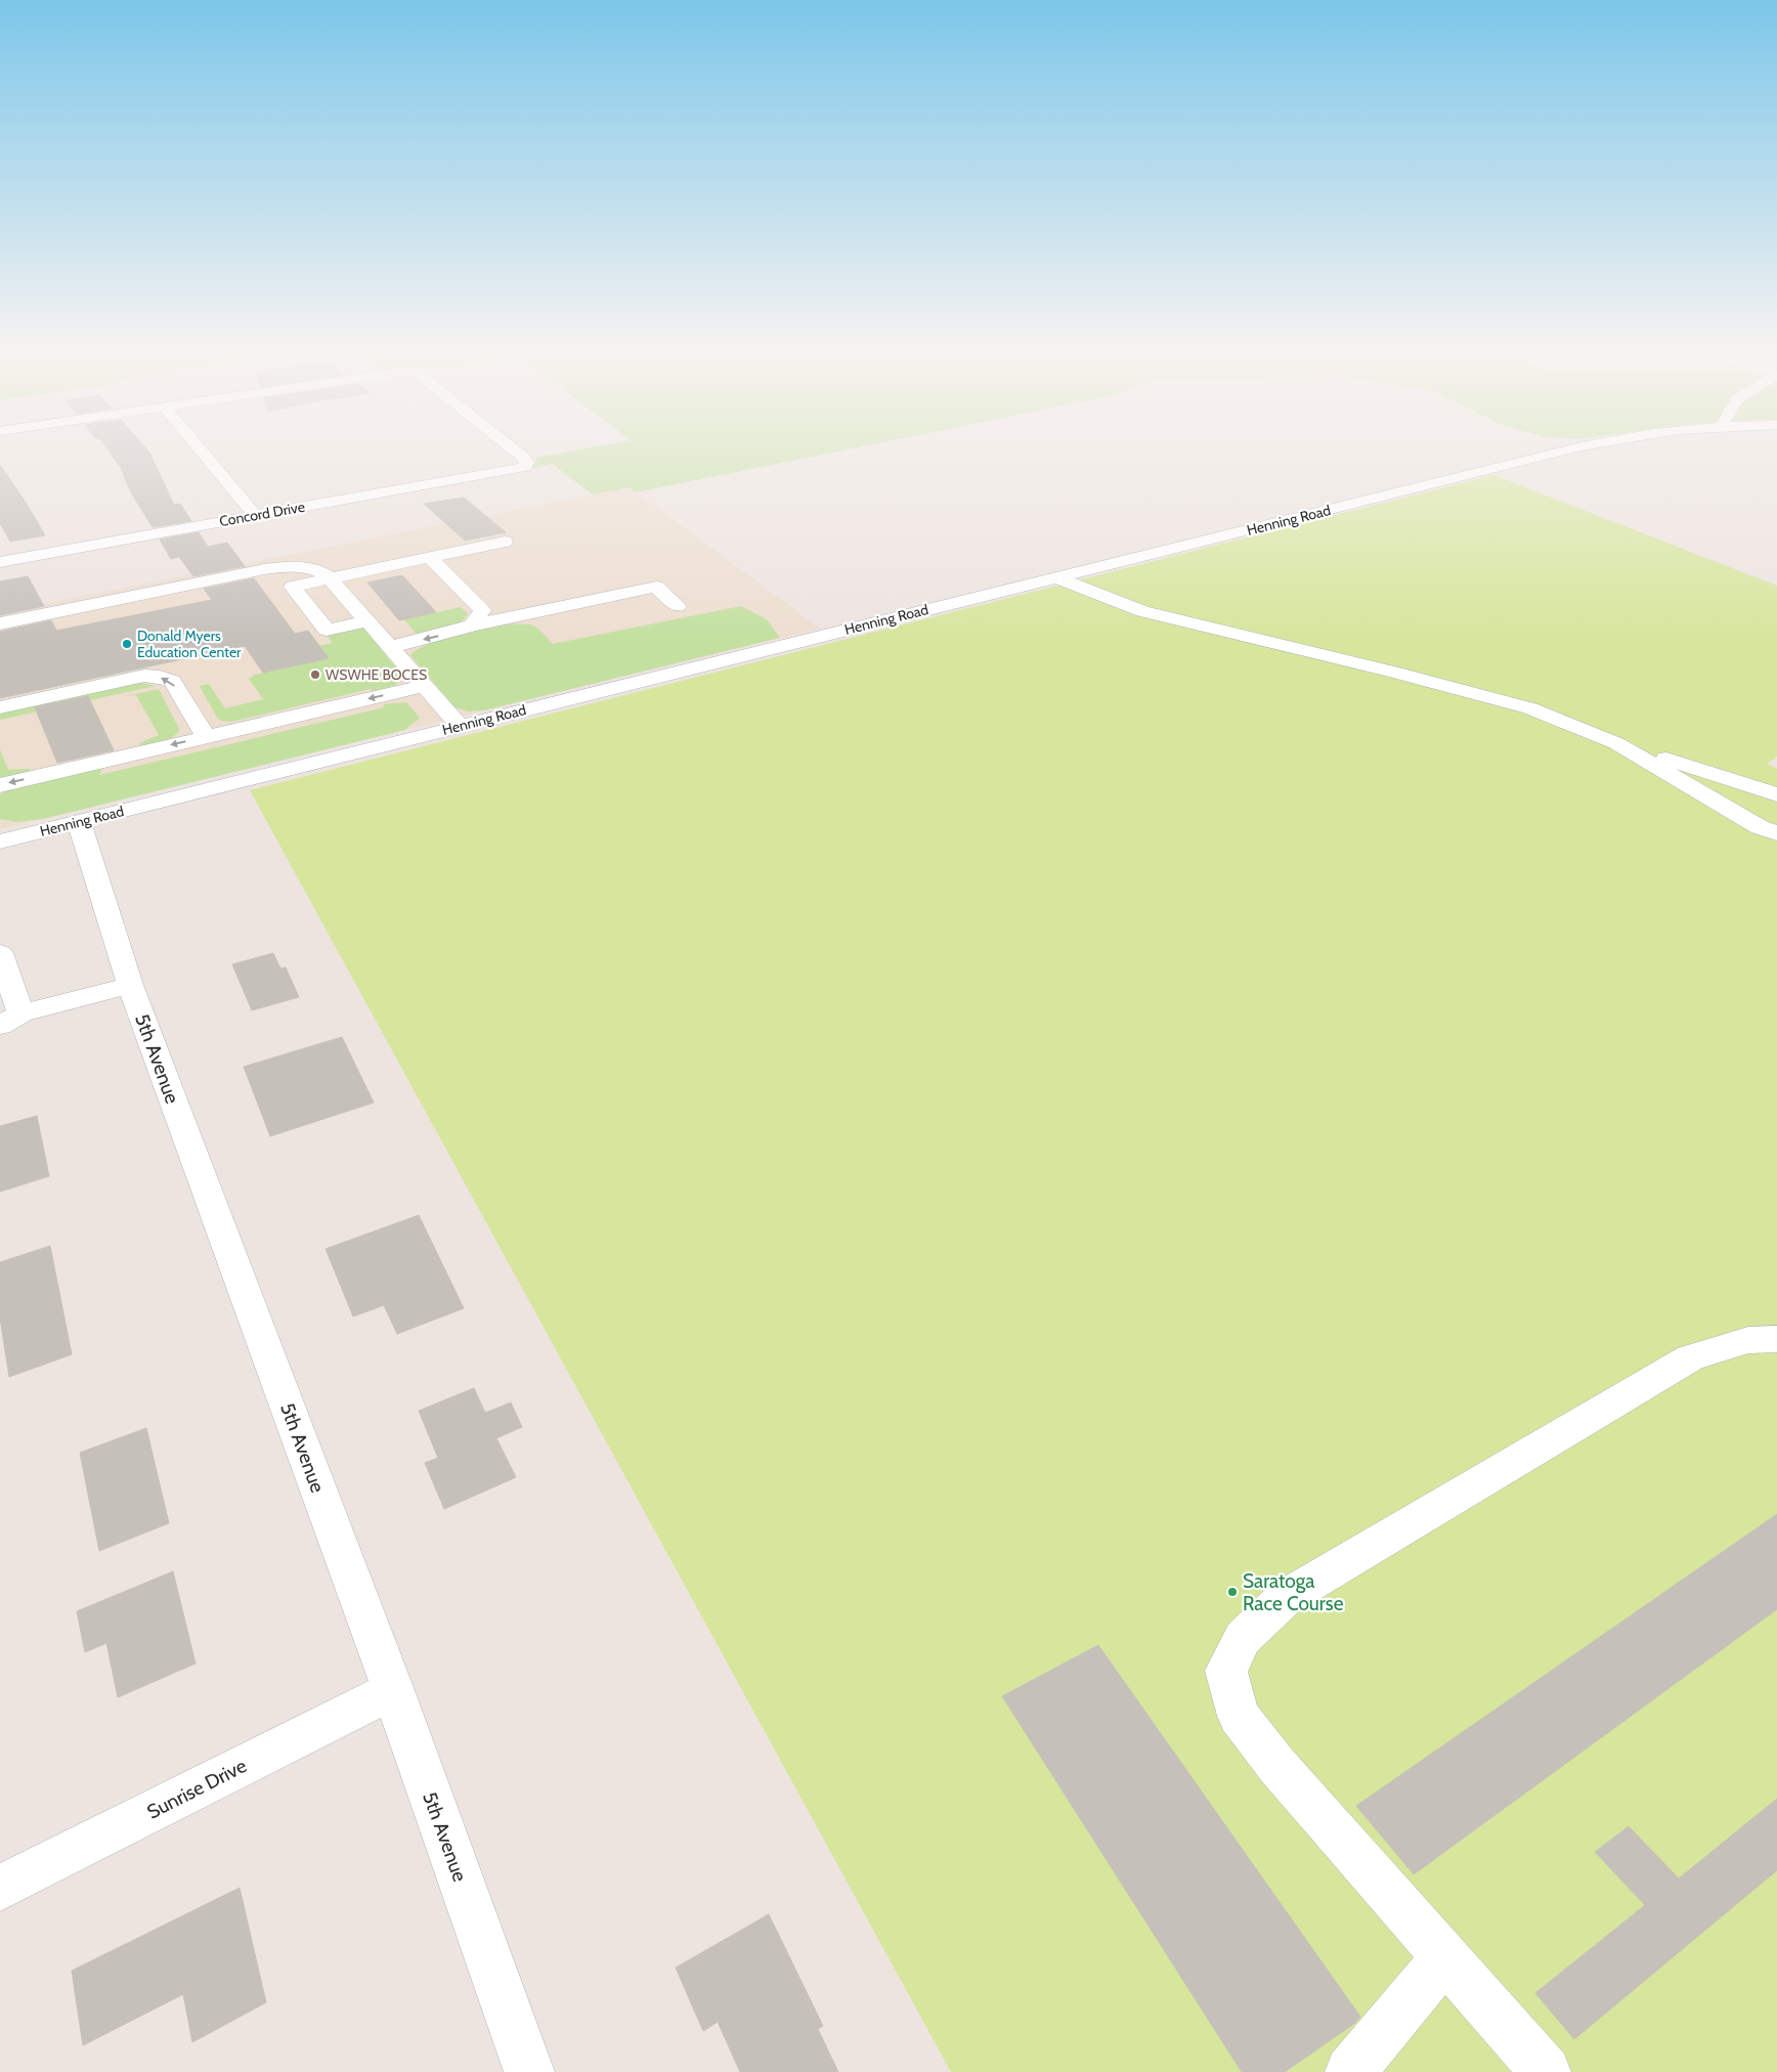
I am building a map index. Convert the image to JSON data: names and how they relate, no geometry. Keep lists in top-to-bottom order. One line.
{"streets":{"street":["Concord Drive","Henning Road","5th Avenue","Sunrise Drive"]},"crossings":[["Henning Road","5th Avenue"],["5th Avenue","Sunrise Drive"]],"places":["Donald Myers Education Center","WSWHE BOCES","Saratoga Race Course"]}
